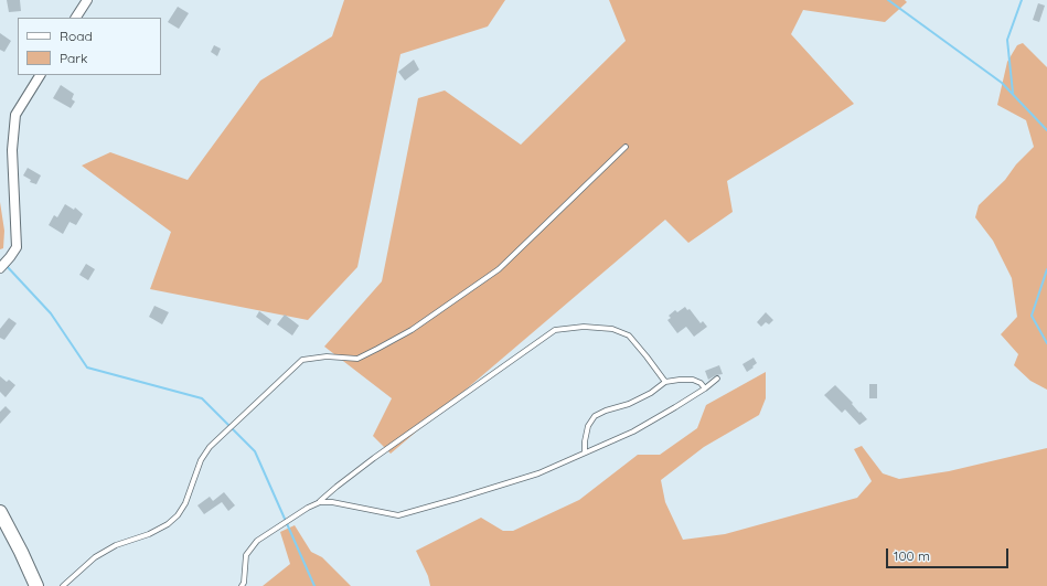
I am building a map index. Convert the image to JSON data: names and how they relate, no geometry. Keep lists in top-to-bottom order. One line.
{"legend":["Road","Park"],"scale_bar":"100 m"}
